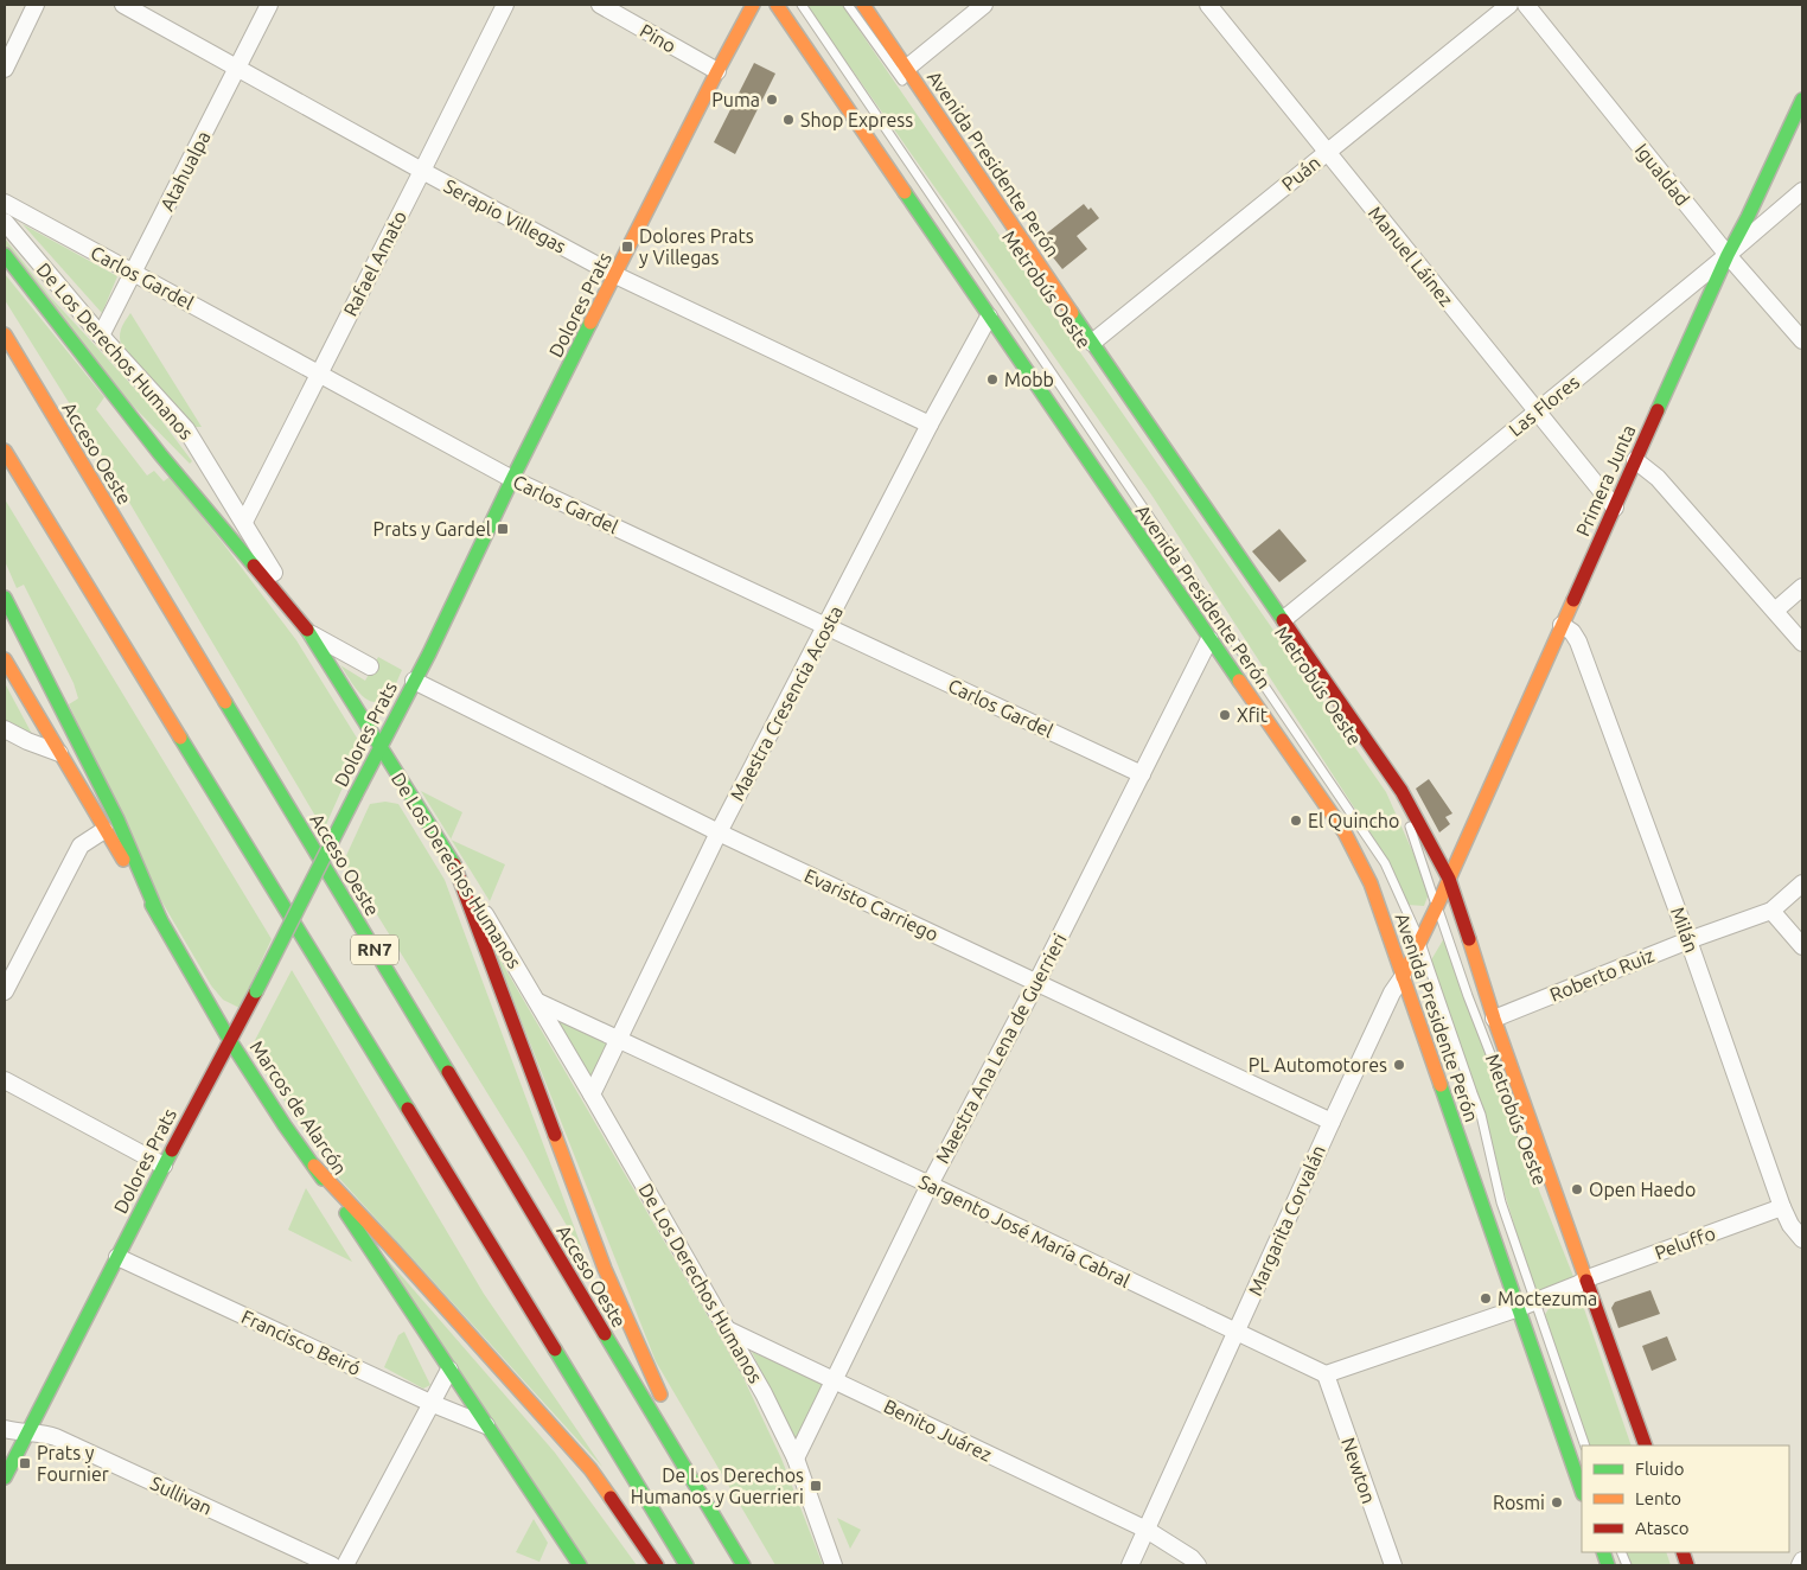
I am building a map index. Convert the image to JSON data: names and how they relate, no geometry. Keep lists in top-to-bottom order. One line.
{"streets":{"main road":["Avenida Presidente Perón","Dolores Prats","De Los Derechos Humanos","Acceso Oeste","Primera Junta","RN7","Marcos de Alarcón","Margarita Corvalán"],"street":["Pino","Atahualpa","Puán","Igualdad","Serapio Villegas","Manuel Láinez","Rafael Amato","Carlos Gardel","Las Flores","Maestra Cresencia Acosta","Evaristo Carriego","Milán","Roberto Ruiz","Maestra Ana Lena de Guerrieri","Sargento José María Cabral","Peluffo","Francisco Beiró","Benito Juárez","Newton","Sullivan"],"lane":["Metrobús Oeste"]},"crossings":[["Pino","Dolores Prats"],["Avenida Presidente Perón","Puán"],["Avenida Presidente Perón","Las Flores"],["Avenida Presidente Perón","Primera Junta"],["Avenida Presidente Perón","Maestra Cresencia Acosta"],["Avenida Presidente Perón","Roberto Ruiz"],["Avenida Presidente Perón","Maestra Ana Lena de Guerrieri"],["Avenida Presidente Perón","Margarita Corvalán"],["Avenida Presidente Perón","Peluffo"],["Atahualpa","Serapio Villegas"],["Atahualpa","Carlos Gardel"],["Atahualpa","De Los Derechos Humanos"],["Puán","Manuel Láinez"],["Igualdad","Las Flores"],["Igualdad","Primera Junta"],["Serapio Villegas","Rafael Amato"],["Serapio Villegas","Dolores Prats"],["Serapio Villegas","Maestra Cresencia Acosta"],["Manuel Láinez","Las Flores"],["Manuel Láinez","Primera Junta"],["Rafael Amato","Carlos Gardel"],["Rafael Amato","De Los Derechos Humanos"],["Carlos Gardel","Dolores Prats"],["Carlos Gardel","Maestra Cresencia Acosta"],["Carlos Gardel","Maestra Ana Lena de Guerrieri"],["Metrobús Oeste","Margarita Corvalán"],["Metrobús Oeste","Peluffo"],["Dolores Prats","De Los Derechos Humanos"],["Dolores Prats","Evaristo Carriego"],["Dolores Prats","Marcos de Alarcón"],["Dolores Prats","Francisco Beiró"],["Dolores Prats","Sullivan"],["De Los Derechos Humanos","Maestra Cresencia Acosta"],["De Los Derechos Humanos","Maestra Ana Lena de Guerrieri"],["De Los Derechos Humanos","Sargento José María Cabral"],["De Los Derechos Humanos","Benito Juárez"],["Las Flores","Primera Junta"],["Primera Junta","Milán"],["Primera Junta","Margarita Corvalán"],["Maestra Cresencia Acosta","Evaristo Carriego"],["Maestra Cresencia Acosta","Sargento José María Cabral"],["Evaristo Carriego","Maestra Ana Lena de Guerrieri"],["Evaristo Carriego","Margarita Corvalán"],["Milán","Roberto Ruiz"],["Milán","Peluffo"],["Maestra Ana Lena de Guerrieri","Sargento José María Cabral"],["Maestra Ana Lena de Guerrieri","Benito Juárez"],["Marcos de Alarcón","Francisco Beiró"],["Margarita Corvalán","Sargento José María Cabral"],["Margarita Corvalán","Benito Juárez"],["Sargento José María Cabral","Newton"]],"places":{"other":["Puma","Shop Express","Mobb","Xfit","El Quincho","PL Automotores","Open Haedo","Moctezuma","Rosmi"],"transit":["Dolores Prats y Villegas","Prats y Gardel","Prats y Fournier","De Los Derechos Humanos y Guerrieri"]},"legend":["Fluido","Lento","Atasco"]}
